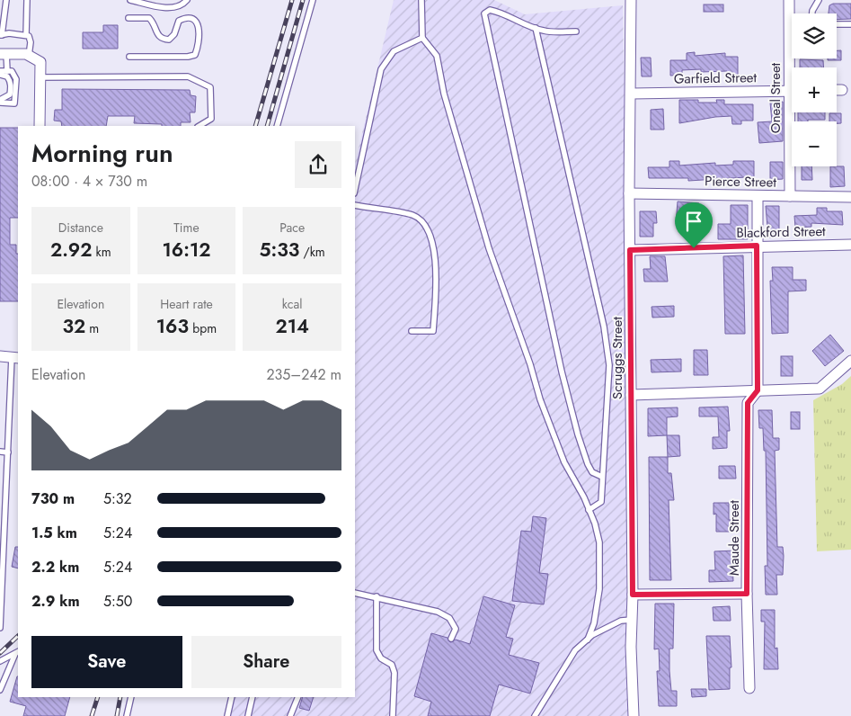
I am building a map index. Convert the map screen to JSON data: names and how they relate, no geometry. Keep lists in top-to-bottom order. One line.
{"streets":{"street":["Garfield Street","Oneal Street","Pierce Street","Blackford Street","Scruggs Street","Maude Street"]},"crossings":[["Garfield Street","Scruggs Street"],["Oneal Street","Pierce Street"],["Pierce Street","Scruggs Street"],["Blackford Street","Scruggs Street"]],"page":{"map_buttons":["+","−"],"heading":["Morning run","08:00 · 4 × 730 m"],"stats":[["Distance","2.92 km"],["Time","16:12"],["Pace","5:33 /km"],["Elevation","32 m"],["Heart rate","163 bpm"],["kcal","214"]],"chart":["Elevation","235–242 m"],"list":[{"name":"730 m","note":"5:32"},{"name":"1.5 km","note":"5:24"},{"name":"2.2 km","note":"5:24"},{"name":"2.9 km","note":"5:50"}],"buttons":["Save","Share"]}}
